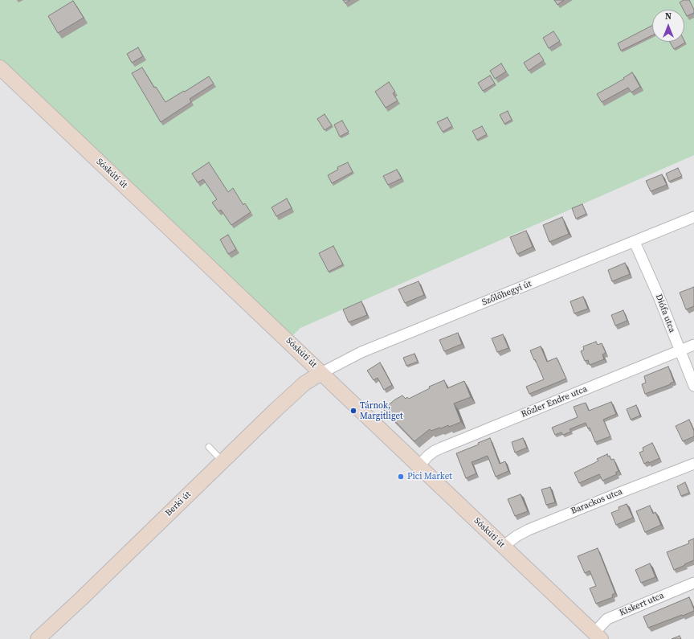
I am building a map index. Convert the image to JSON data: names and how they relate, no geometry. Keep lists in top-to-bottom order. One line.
{"streets":{"main road":["Sóskúti út","Berki út"],"street":["Szőlőhegyi út","Diófa utca","Rőzler Endre utca","Barackos utca","Kiskert utca"]},"crossings":[["Sóskúti út","Szőlőhegyi út"],["Sóskúti út","Rőzler Endre utca"],["Sóskúti út","Barackos utca"],["Sóskúti út","Berki út"],["Sóskúti út","Kiskert utca"],["Szőlőhegyi út","Diófa utca"],["Szőlőhegyi út","Berki út"],["Diófa utca","Rőzler Endre utca"]],"places":["Tárnok, Margitliget","Pici Market"],"north":"top"}
